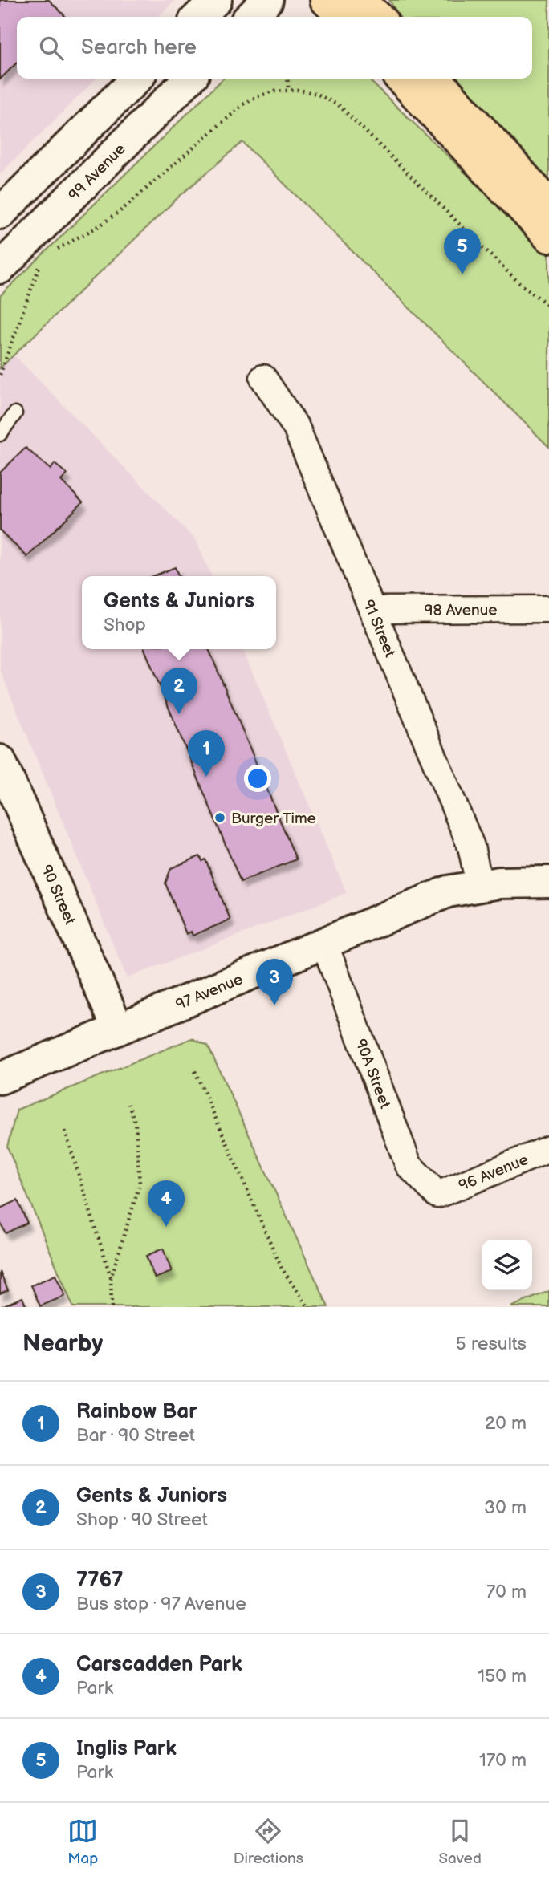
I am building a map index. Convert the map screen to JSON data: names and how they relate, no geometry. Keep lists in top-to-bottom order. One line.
{"streets":{"street":["99 Avenue","98 Avenue","91 Street","90 Street","97 Avenue","90A Street","96 Avenue"]},"crossings":[["98 Avenue","91 Street"],["91 Street","97 Avenue"],["90 Street","97 Avenue"],["97 Avenue","90A Street"],["90A Street","96 Avenue"]],"places":["Burger Time"],"page":{"search":"Search here","pins":["5","2","1","3","4"],"popup":["Gents & Juniors","Shop"],"heading":["Nearby","5 results"],"list":[{"mark":"1","name":"Rainbow Bar","note":"Bar · 90 Street","value":"20 m"},{"mark":"2","name":"Gents & Juniors","note":"Shop · 90 Street","value":"30 m"},{"mark":"3","name":"7767","note":"Bus stop · 97 Avenue","value":"70 m"},{"mark":"4","name":"Carscadden Park","note":"Park","value":"150 m"},{"mark":"5","name":"Inglis Park","note":"Park","value":"170 m"}],"nav":["Map","Directions","Saved"]}}
